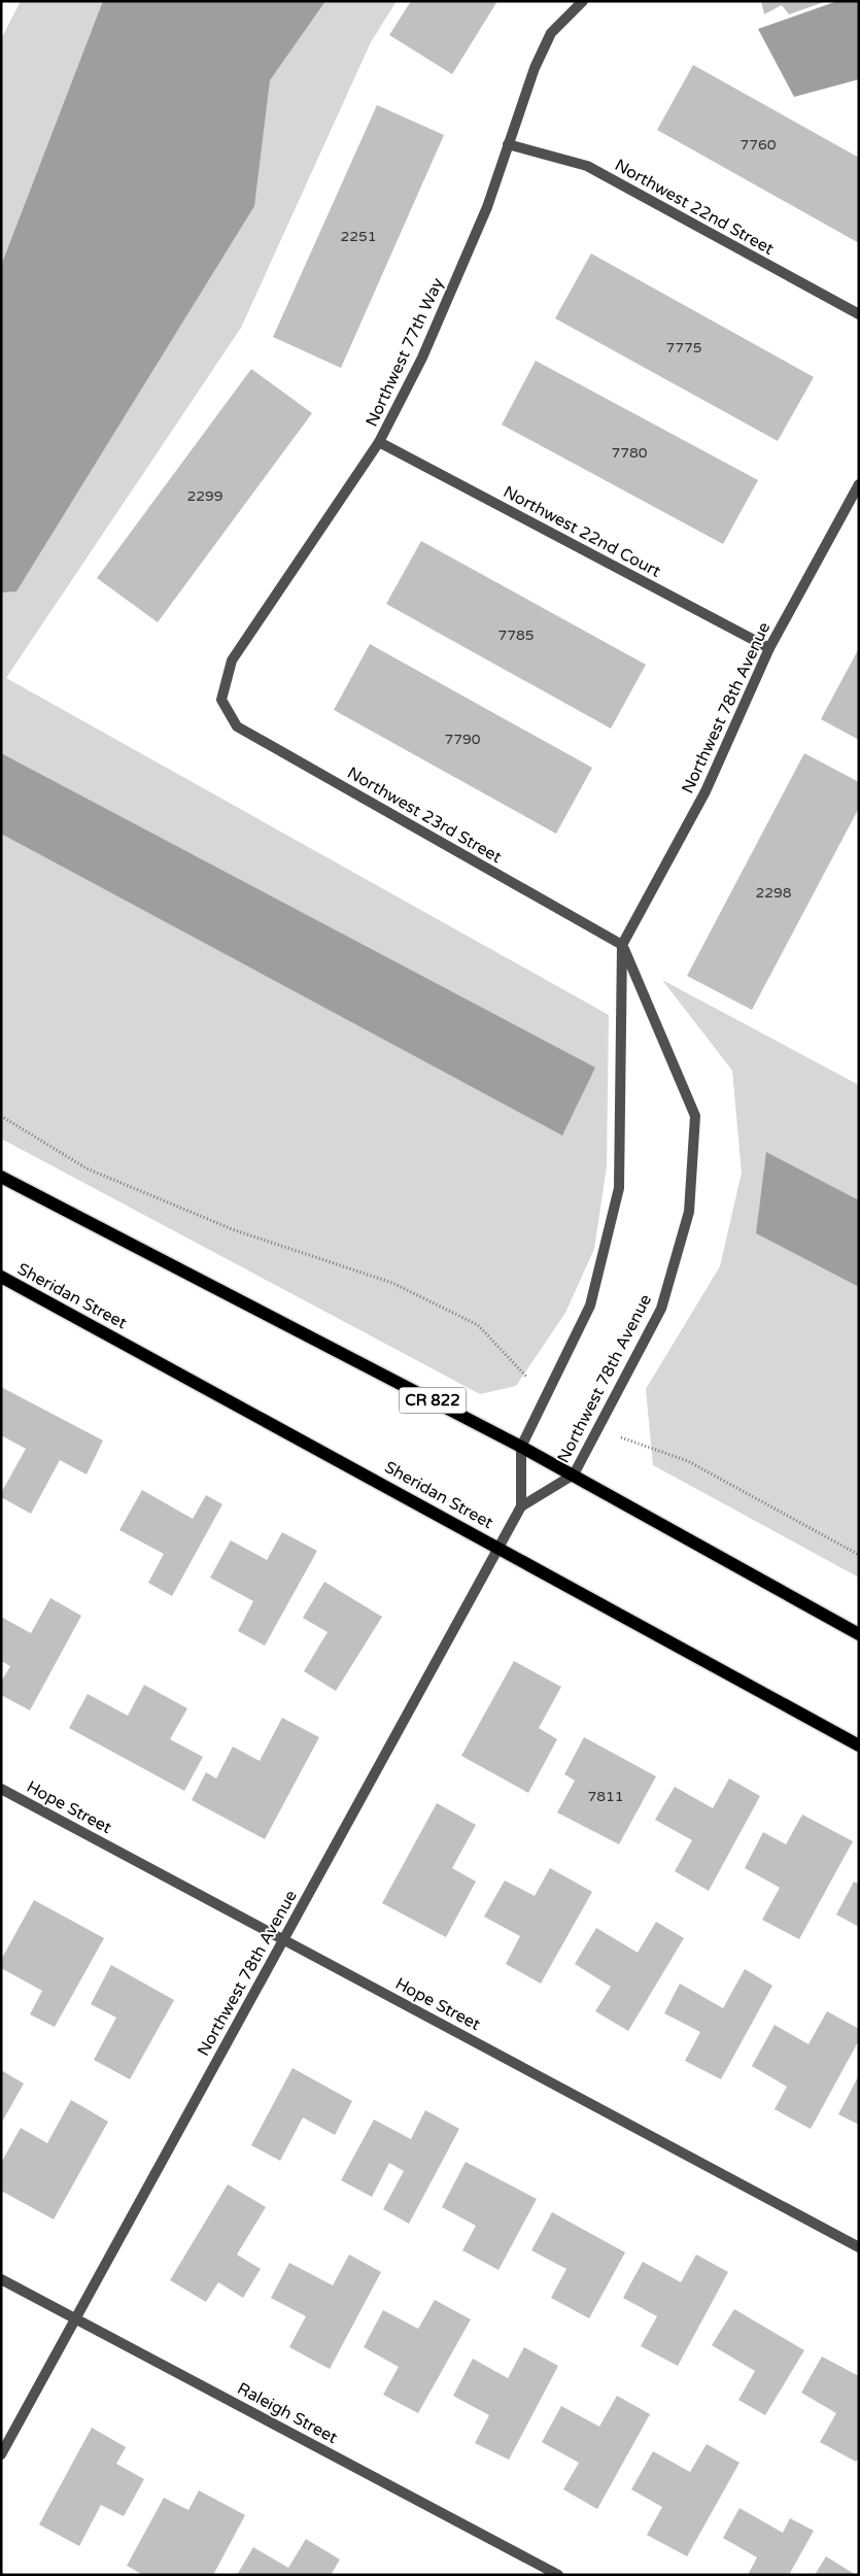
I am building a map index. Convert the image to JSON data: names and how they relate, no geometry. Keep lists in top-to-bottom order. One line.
{"streets":{"main road":["Sheridan Street","CR 822"],"street":["Northwest 22nd Street","Northwest 77th Way","Northwest 22nd Court","Northwest 78th Avenue","Northwest 23rd Street","Hope Street","Raleigh Street"]},"crossings":[["Northwest 22nd Street","Northwest 77th Way"],["Northwest 77th Way","Northwest 22nd Court"],["Northwest 77th Way","Northwest 23rd Street"],["Northwest 22nd Court","Northwest 78th Avenue"],["Northwest 78th Avenue","Northwest 23rd Street"],["Northwest 78th Avenue","Sheridan Street"],["Northwest 78th Avenue","CR 822"],["Northwest 78th Avenue","Hope Street"],["Northwest 78th Avenue","Raleigh Street"]],"house_numbers":["7760","2251","7775","7780","2299","7785","7790","2298","7811"]}
